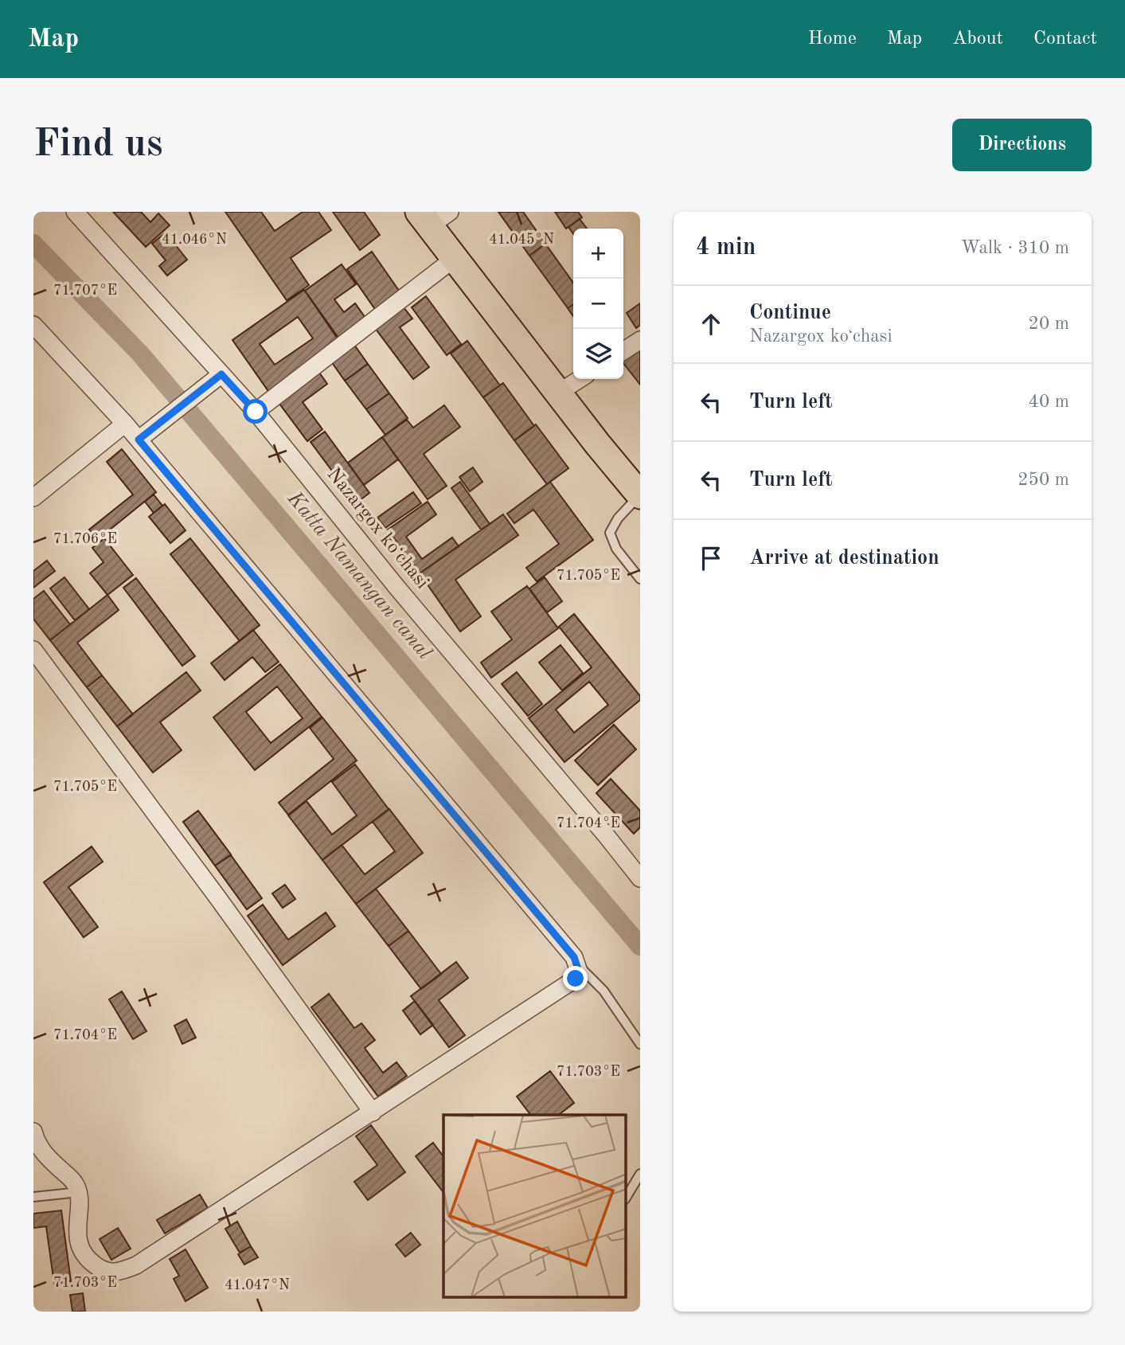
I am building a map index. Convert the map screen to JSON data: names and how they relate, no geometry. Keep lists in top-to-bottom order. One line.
{"streets":{"street":["Nazargox koʻchasi"]},"water":["Katta Namangan canal"],"page":{"header":"Map","nav":["Home","Map","About","Contact"],"buttons":"Directions","title":"Find us","heading":["4 min","Walk · 310 m"],"map_buttons":["+","−"],"list":[["Continue","Nazargox koʻchasi","20 m"],["Turn left","40 m"],["Turn left","250 m"],"Arrive at destination"]},"coordinates":["41.046°N","41.045°N","71.707°E","71.706°E","71.705°E","71.704°E","71.703°E","41.047°N"]}
